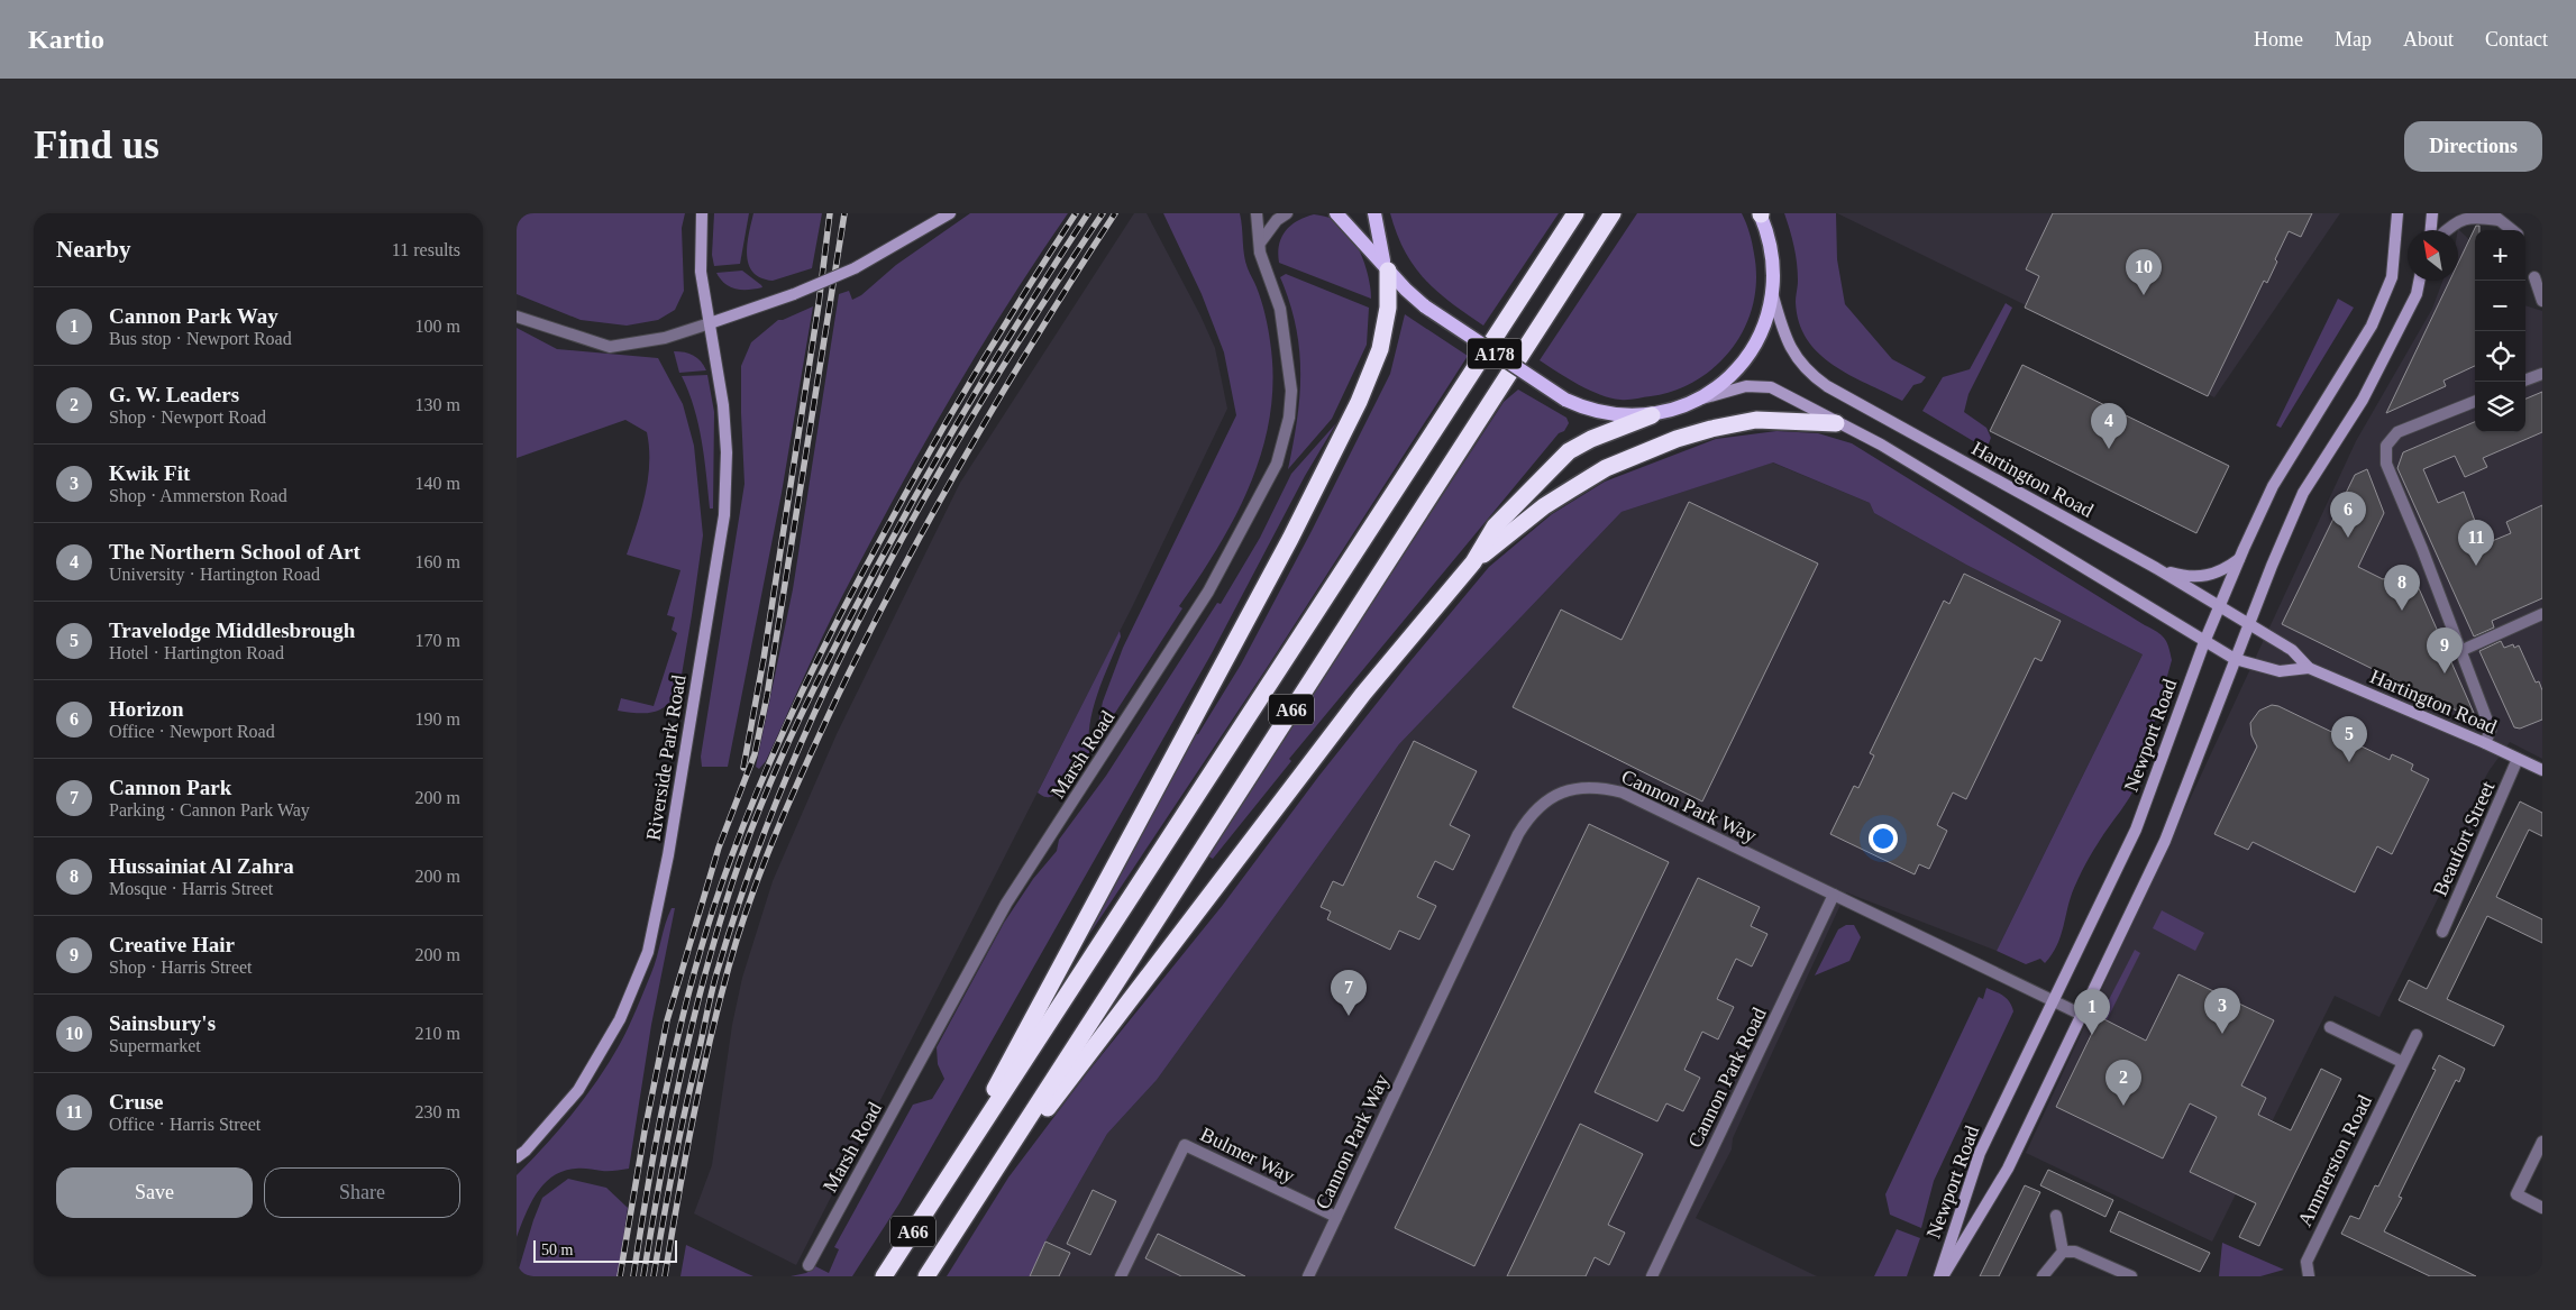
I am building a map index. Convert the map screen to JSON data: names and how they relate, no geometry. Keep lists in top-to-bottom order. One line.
{"streets":{"highway":["A66"],"main road":["A178","Hartington Road","Newport Road","Riverside Park Road"],"street":["Marsh Road","Cannon Park Way","Beaufort Street","Cannon Park Road","Bulmer Way","Ammerston Road"]},"crossings":[["A178","Hartington Road"],["A178","A66"],["Hartington Road","Newport Road"],["Hartington Road","Beaufort Street"],["Newport Road","Cannon Park Way"],["Cannon Park Way","Cannon Park Road"],["Cannon Park Way","Bulmer Way"]],"scale_bar":"50 m","north":"top left","page":{"header":"Kartio","nav":["Home","Map","About","Contact"],"buttons":["Directions",["Save","Share"]],"title":"Find us","heading":["Nearby","11 results"],"map_buttons":["+","−"],"pins":["10","4","6","11","8","9","5","7","3","1","2"],"list":[{"mark":"1","name":"Cannon Park Way","note":"Bus stop · Newport Road","value":"100 m"},{"mark":"2","name":"G. W. Leaders","note":"Shop · Newport Road","value":"130 m"},{"mark":"3","name":"Kwik Fit","note":"Shop · Ammerston Road","value":"140 m"},{"mark":"4","name":"The Northern School of Art","note":"University · Hartington Road","value":"160 m"},{"mark":"5","name":"Travelodge Middlesbrough","note":"Hotel · Hartington Road","value":"170 m"},{"mark":"6","name":"Horizon","note":"Office · Newport Road","value":"190 m"},{"mark":"7","name":"Cannon Park","note":"Parking · Cannon Park Way","value":"200 m"},{"mark":"8","name":"Hussainiat Al Zahra","note":"Mosque · Harris Street","value":"200 m"},{"mark":"9","name":"Creative Hair","note":"Shop · Harris Street","value":"200 m"},{"mark":"10","name":"Sainsbury's","note":"Supermarket","value":"210 m"},{"mark":"11","name":"Cruse","note":"Office · Harris Street","value":"230 m"}],"scale":"50 m"}}
